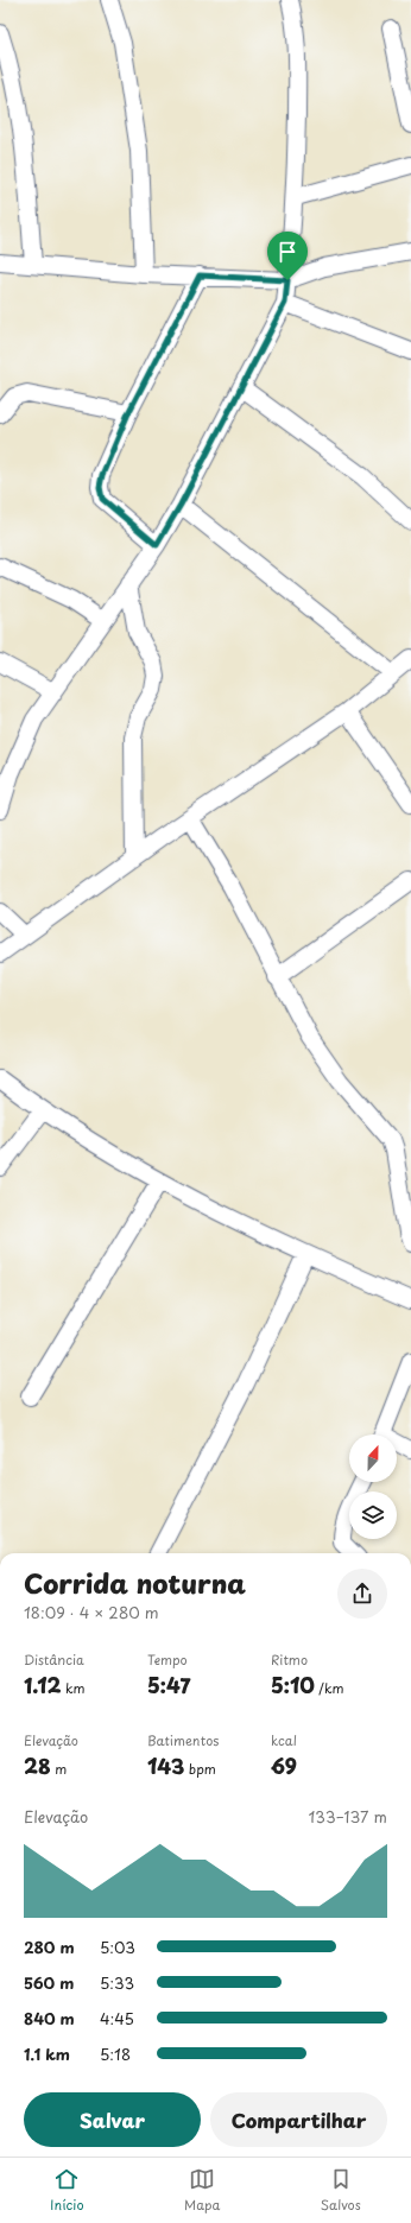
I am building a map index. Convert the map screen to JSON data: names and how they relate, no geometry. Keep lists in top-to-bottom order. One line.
{"north":"top","page":{"heading":["Corrida noturna","18:09 · 4 × 280 m"],"stats":[["Distância","1.12 km"],["Tempo","5:47"],["Ritmo","5:10 /km"],["Elevação","28 m"],["Batimentos","143 bpm"],["kcal","69"]],"chart":["Elevação","133–137 m"],"list":[{"name":"280 m","note":"5:03"},{"name":"560 m","note":"5:33"},{"name":"840 m","note":"4:45"},{"name":"1.1 km","note":"5:18"}],"buttons":["Salvar","Compartilhar"],"tabs":["Início","Mapa","Salvos"]}}
